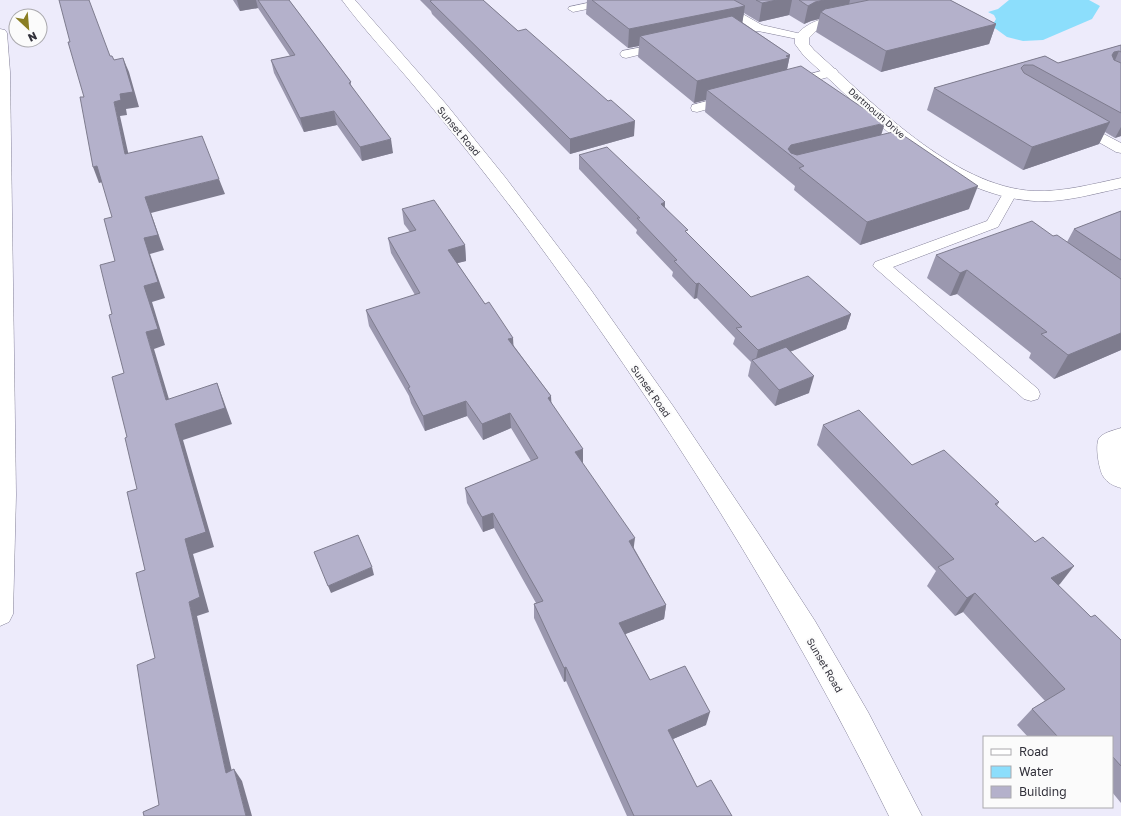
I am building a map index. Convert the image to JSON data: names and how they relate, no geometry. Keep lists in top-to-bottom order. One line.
{"streets":{"street":["Dartmouth Drive","Sunset Road"]},"legend":["Road","Water","Building"],"north":"bottom right"}
